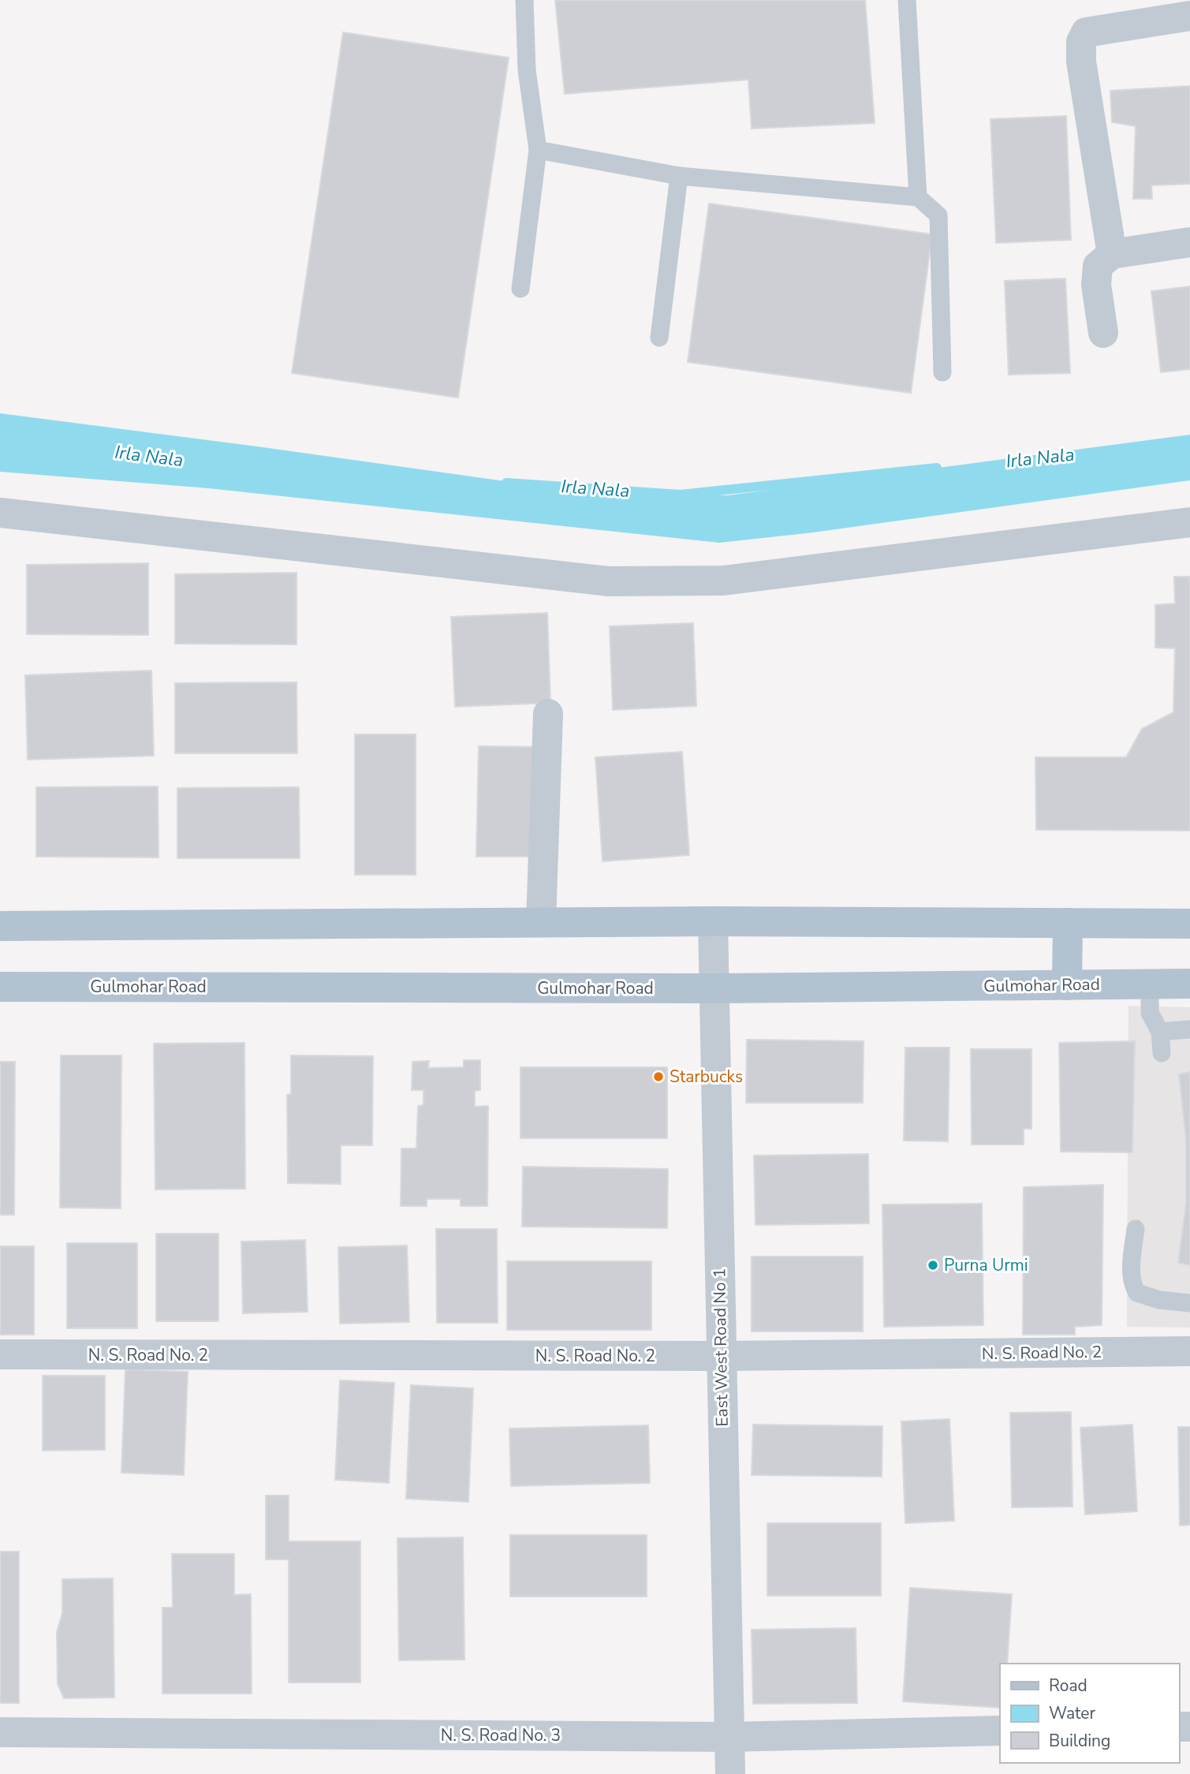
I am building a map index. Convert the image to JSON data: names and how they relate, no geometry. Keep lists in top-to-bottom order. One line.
{"streets":{"main road":["Gulmohar Road"],"street":["East West Road No 1","N. S. Road No. 2","N. S. Road No. 3"]},"crossings":[["Gulmohar Road","East West Road No 1"],["East West Road No 1","N. S. Road No. 2"],["East West Road No 1","N. S. Road No. 3"]],"water":["Irla Nala"],"places":["Starbucks","Purna Urmi"],"legend":["Road","Water","Building"]}
